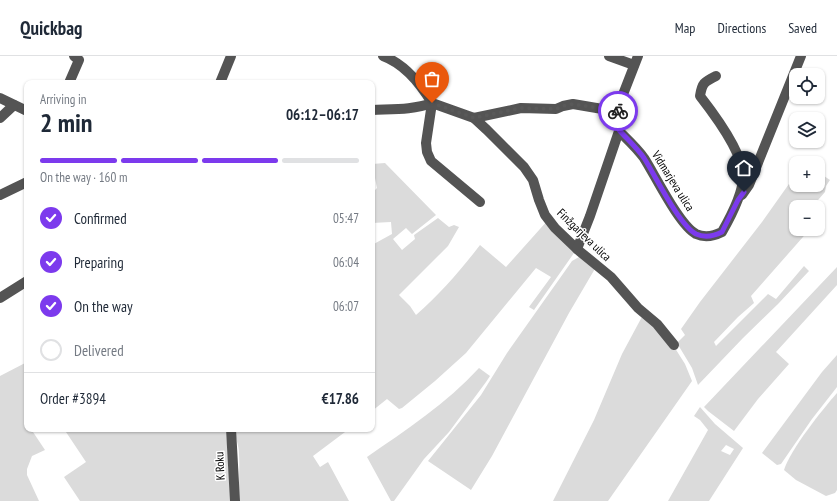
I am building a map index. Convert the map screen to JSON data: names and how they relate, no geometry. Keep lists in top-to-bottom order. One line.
{"streets":{"street":["Vidmarjeva ulica","Finžgarjeva ulica","K Roku"]},"page":{"header":"Quickbag","nav":["Map","Directions","Saved"],"map_buttons":["+","−"],"heading":["2 min","Arriving in","06:12–06:17"],"panel":["Order #3894","€17.86"],"bar":"On the way · 160 m","list":[["Confirmed","05:47"],["Preparing","06:04"],["On the way","06:07"],"Delivered"]}}
